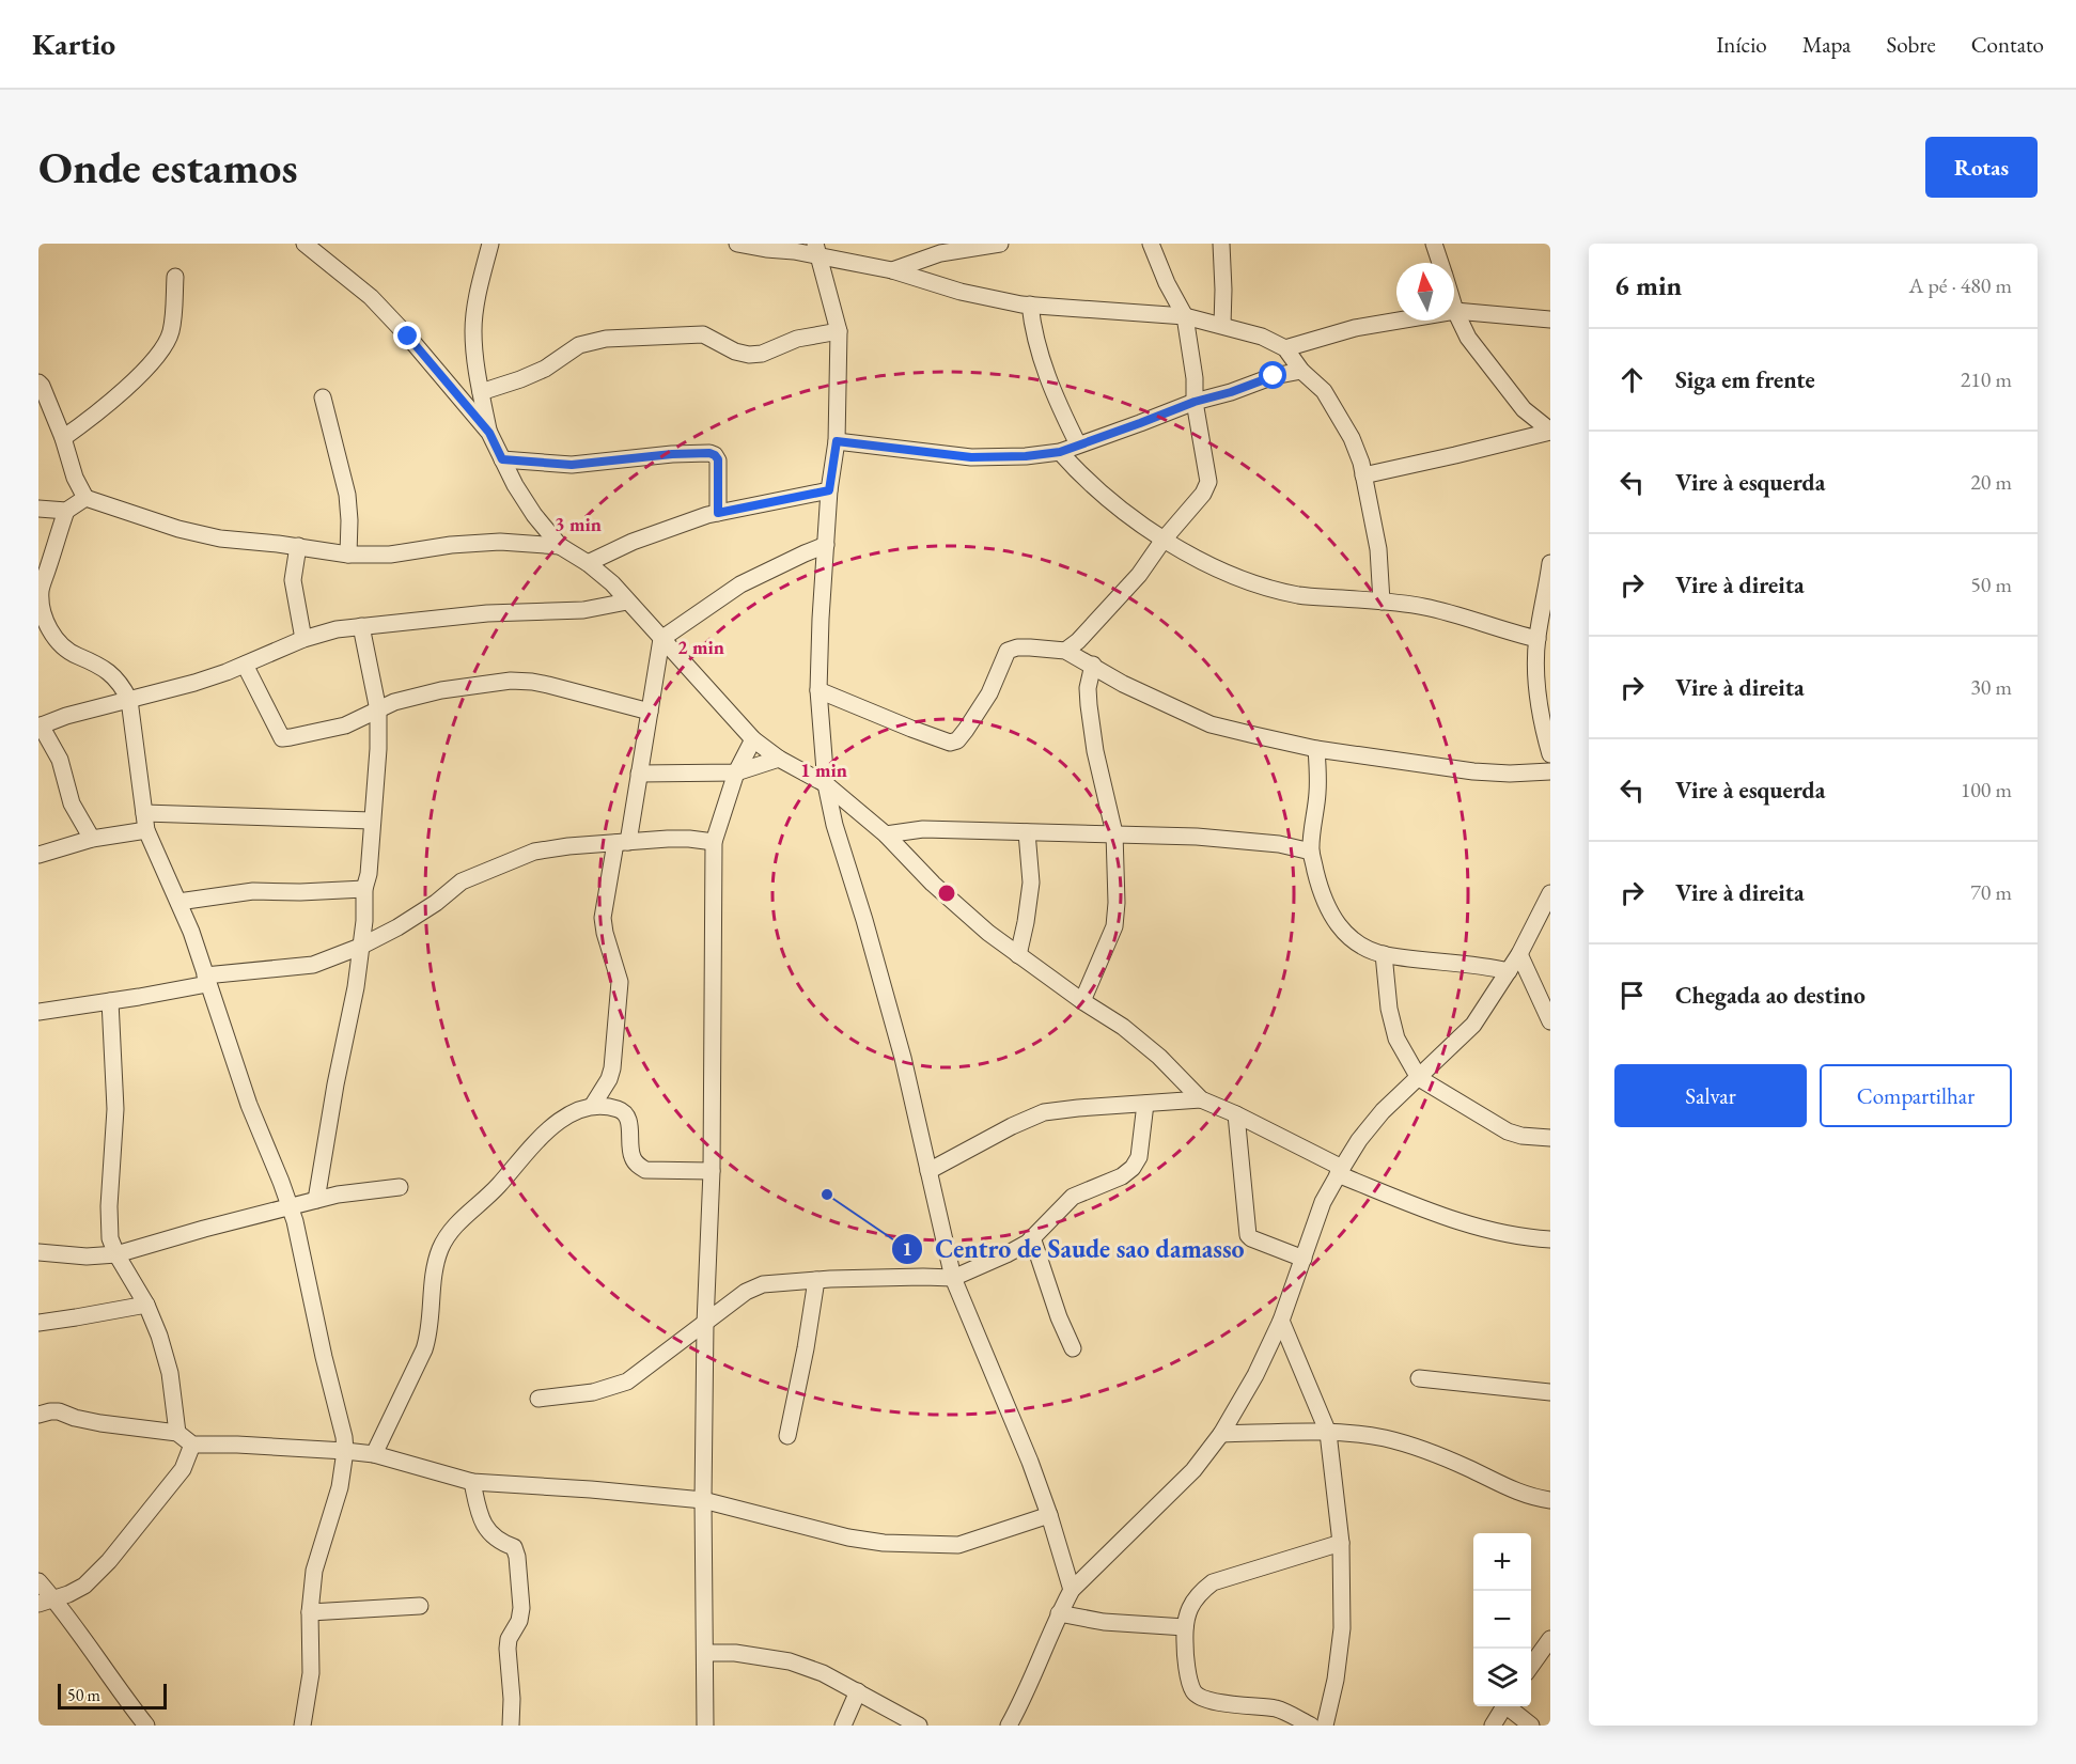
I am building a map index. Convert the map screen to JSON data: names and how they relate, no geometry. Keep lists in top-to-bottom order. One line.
{"places":["Centro de Saude sao damasso"],"scale_bar":"50 m","north":"top","page":{"header":"Kartio","nav":["Início","Mapa","Sobre","Contato"],"buttons":["Rotas",["Salvar","Compartilhar"]],"title":"Onde estamos","heading":["6 min","A pé · 480 m"],"list":[["Siga em frente","210 m"],["Vire à esquerda","20 m"],["Vire à direita","50 m"],["Vire à direita","30 m"],["Vire à esquerda","100 m"],["Vire à direita","70 m"],"Chegada ao destino"],"map_buttons":["+","−"],"scale":"50 m"},"rings":["3 min","2 min","1 min"]}
